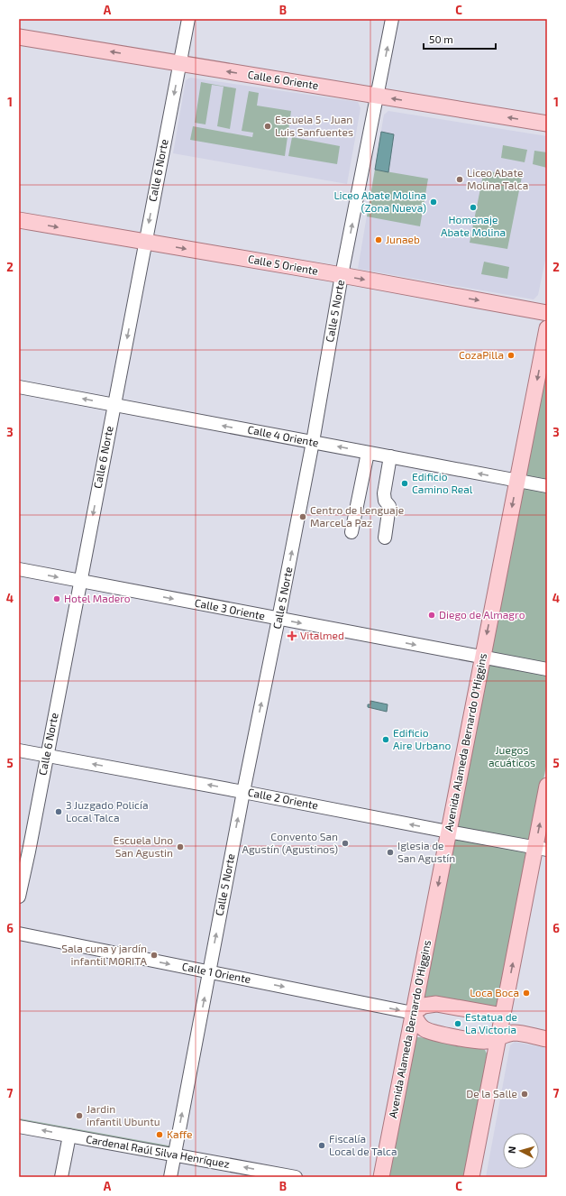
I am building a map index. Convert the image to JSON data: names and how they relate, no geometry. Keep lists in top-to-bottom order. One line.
{"streets":{"main road":["Calle 6 Oriente","Calle 5 Oriente","Avenida Alameda Bernardo O'Higgins"],"street":["Calle 6 Norte","Calle 5 Norte","Calle 4 Oriente","Calle 3 Oriente","Calle 2 Oriente","Calle 1 Oriente","Cardenal Raúl Silva Henríquez"]},"crossings":[["Calle 6 Oriente","Calle 6 Norte"],["Calle 6 Oriente","Calle 5 Norte"],["Calle 6 Norte","Calle 5 Oriente"],["Calle 6 Norte","Calle 4 Oriente"],["Calle 6 Norte","Calle 3 Oriente"],["Calle 6 Norte","Calle 2 Oriente"],["Calle 5 Oriente","Calle 5 Norte"],["Calle 5 Norte","Calle 4 Oriente"],["Calle 5 Norte","Calle 3 Oriente"],["Calle 5 Norte","Calle 2 Oriente"],["Calle 5 Norte","Calle 1 Oriente"],["Calle 5 Norte","Cardenal Raúl Silva Henríquez"],["Calle 4 Oriente","Avenida Alameda Bernardo O'Higgins"],["Calle 3 Oriente","Avenida Alameda Bernardo O'Higgins"],["Avenida Alameda Bernardo O'Higgins","Calle 2 Oriente"],["Avenida Alameda Bernardo O'Higgins","Calle 1 Oriente"]],"one_way":["Calle 6 Oriente","Calle 6 Norte","Calle 5 Oriente","Calle 5 Norte","Calle 4 Oriente","Calle 3 Oriente","Calle 2 Oriente","Calle 1 Oriente","Cardenal Raúl Silva Henríquez"],"parks":["Juegos acuáticos"],"places":{"other":["Escuela 5 - Juan Luis Sanfuentes","Liceo Abate Molina Talca","Liceo Abate Molina (Zona Nueva)","Homenaje Abate Molina","Junaeb","CozaPilla","Edificio Camino Real","Centro de Lenguaje MarceLa Paz","Hotel Madero","Diego de Almagro","Edificio Aire Urbano","3 Juzgado Policía Local Talca","Convento San Agustín (Agustinos)","Escuela Uno San Agustin","Iglesia de San Agustín","Sala cuna y jardín infantil MORITA","Loca Boca","Estatua de La Victoria","De la Salle","Jardin infantil Ubuntu","Kaffe","Fiscalía Local de Talca"],"health":["Vitalmed"]},"scale_bar":"50 m","north":"left","grid":{"columns":["A","B","C"],"rows":["1","2","3","4","5","6","7"]}}
